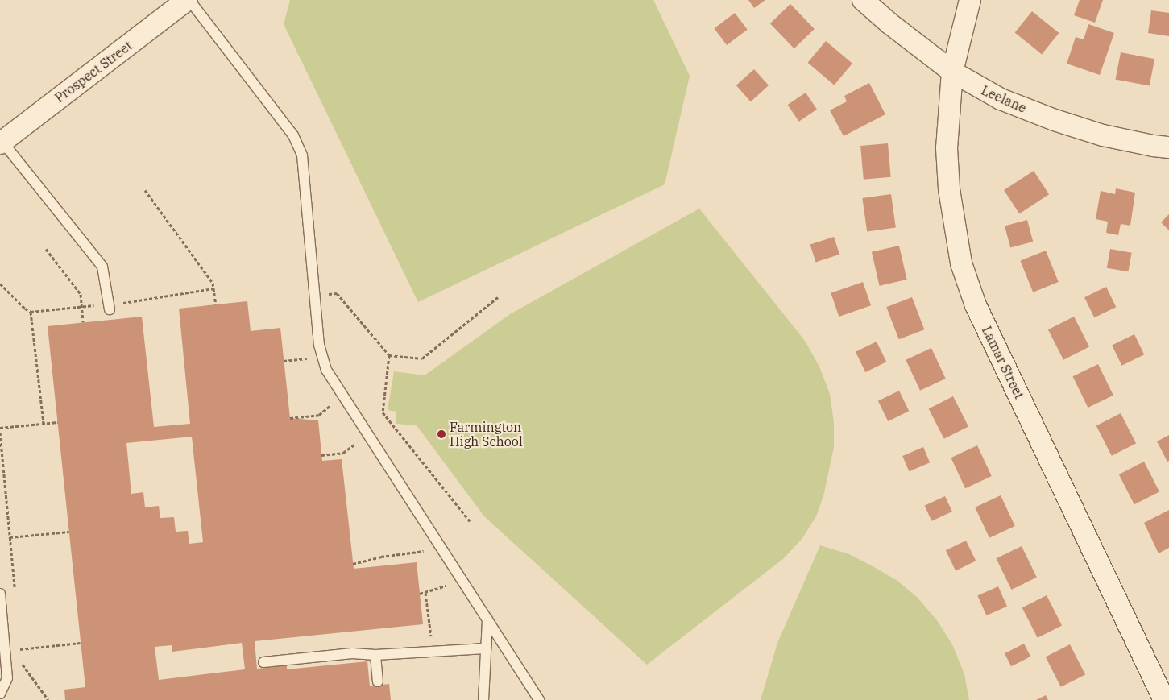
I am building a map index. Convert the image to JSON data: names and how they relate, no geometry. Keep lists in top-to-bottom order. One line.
{"streets":{"street":["Prospect Street","Leelane","Lamar Street"]},"crossings":[["Leelane","Lamar Street"]],"places":["Farmington High School"]}
